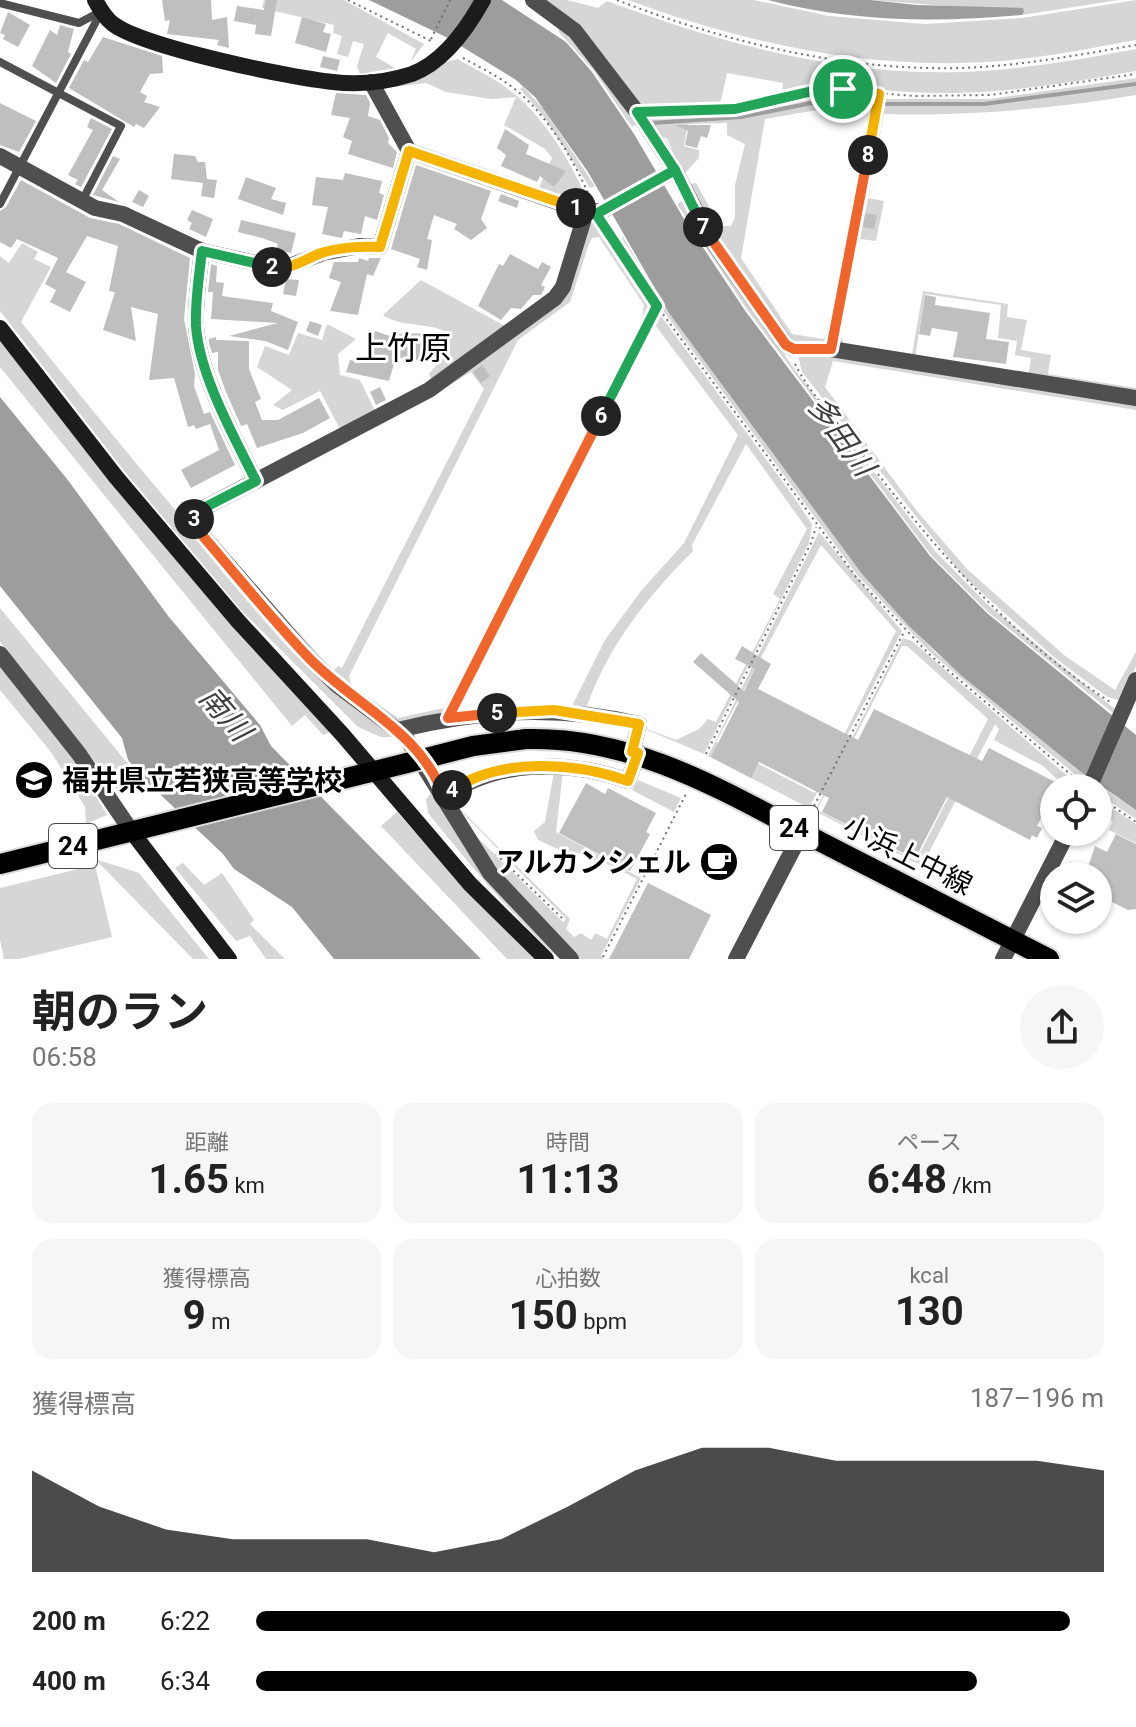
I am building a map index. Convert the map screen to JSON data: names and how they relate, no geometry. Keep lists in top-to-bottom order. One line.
{"streets":{"main road":["24","小浜上中線"]},"districts":["上竹原"],"water":["多田川","南川"],"places":{"school or university":["福井県立若狭高等学校"],"cafe":["アルカンシェル"]},"page":{"pins":["8","1","7","2","6","3","5","4"],"heading":["朝のラン","06:58"],"stats":[["距離","1.65 km"],["時間","11:13"],["ペース","6:48 /km"],["獲得標高","9 m"],["心拍数","150 bpm"],["kcal","130"]],"chart":["獲得標高","187–196 m"],"list":[{"name":"200 m","note":"6:22"},{"name":"400 m","note":"6:34"}]}}
